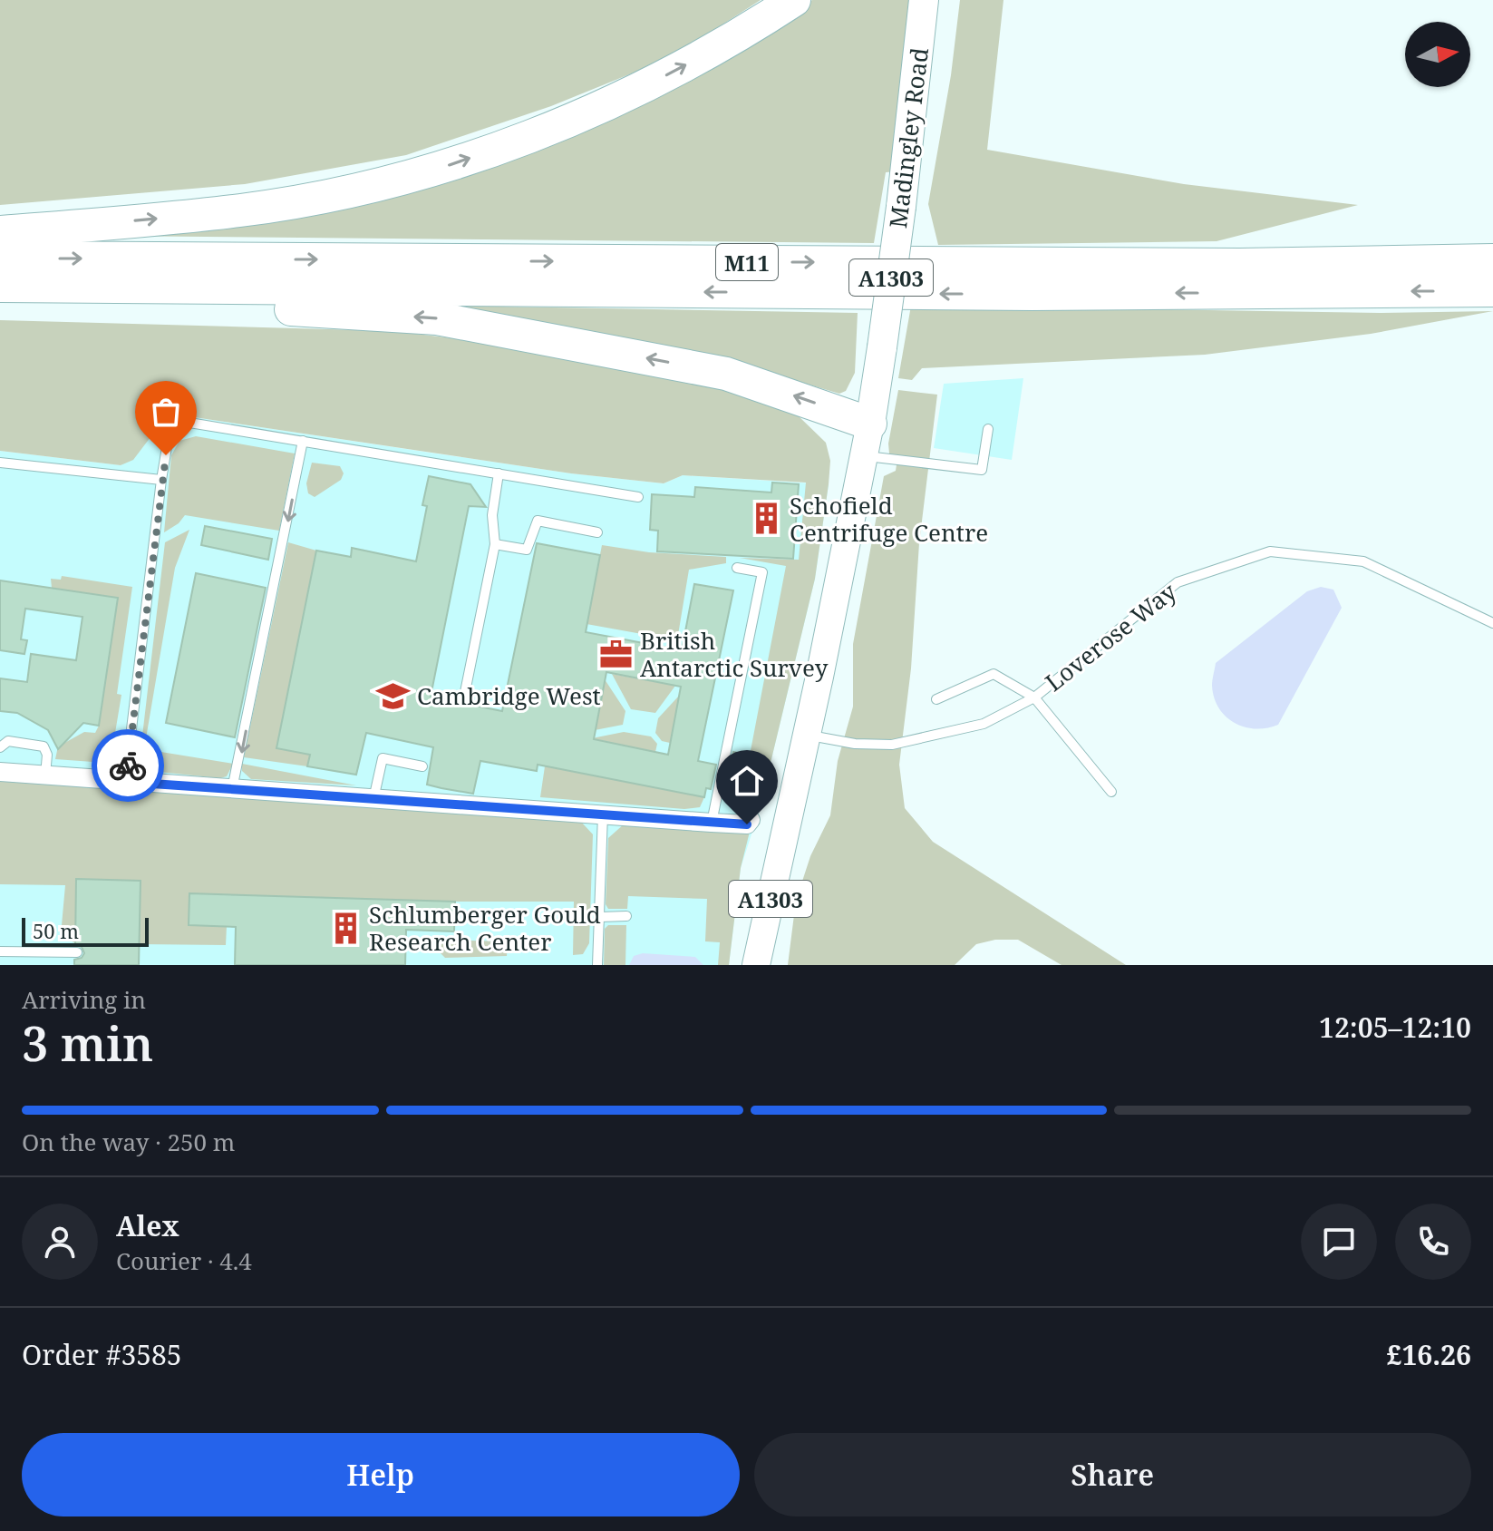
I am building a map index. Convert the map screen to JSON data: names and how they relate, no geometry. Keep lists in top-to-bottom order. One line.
{"streets":{"highway":["Madingley Road","M11","A1303"],"lane":["Loverose Way"]},"crossings":[["Madingley Road","Loverose Way"]],"places":{"building":["Schofield Centrifuge Centre","Schlumberger Gould Research Center"],"office":["British Antarctic Survey"],"school or university":["Cambridge West"]},"scale_bar":"50 m","north":"right","page":{"scale":"50 m","heading":["3 min","Arriving in","12:05–12:10"],"panel":["Alex","Courier · 4.4","Order #3585","£16.26"],"bar":"On the way · 250 m","buttons":["Help","Share"]}}
